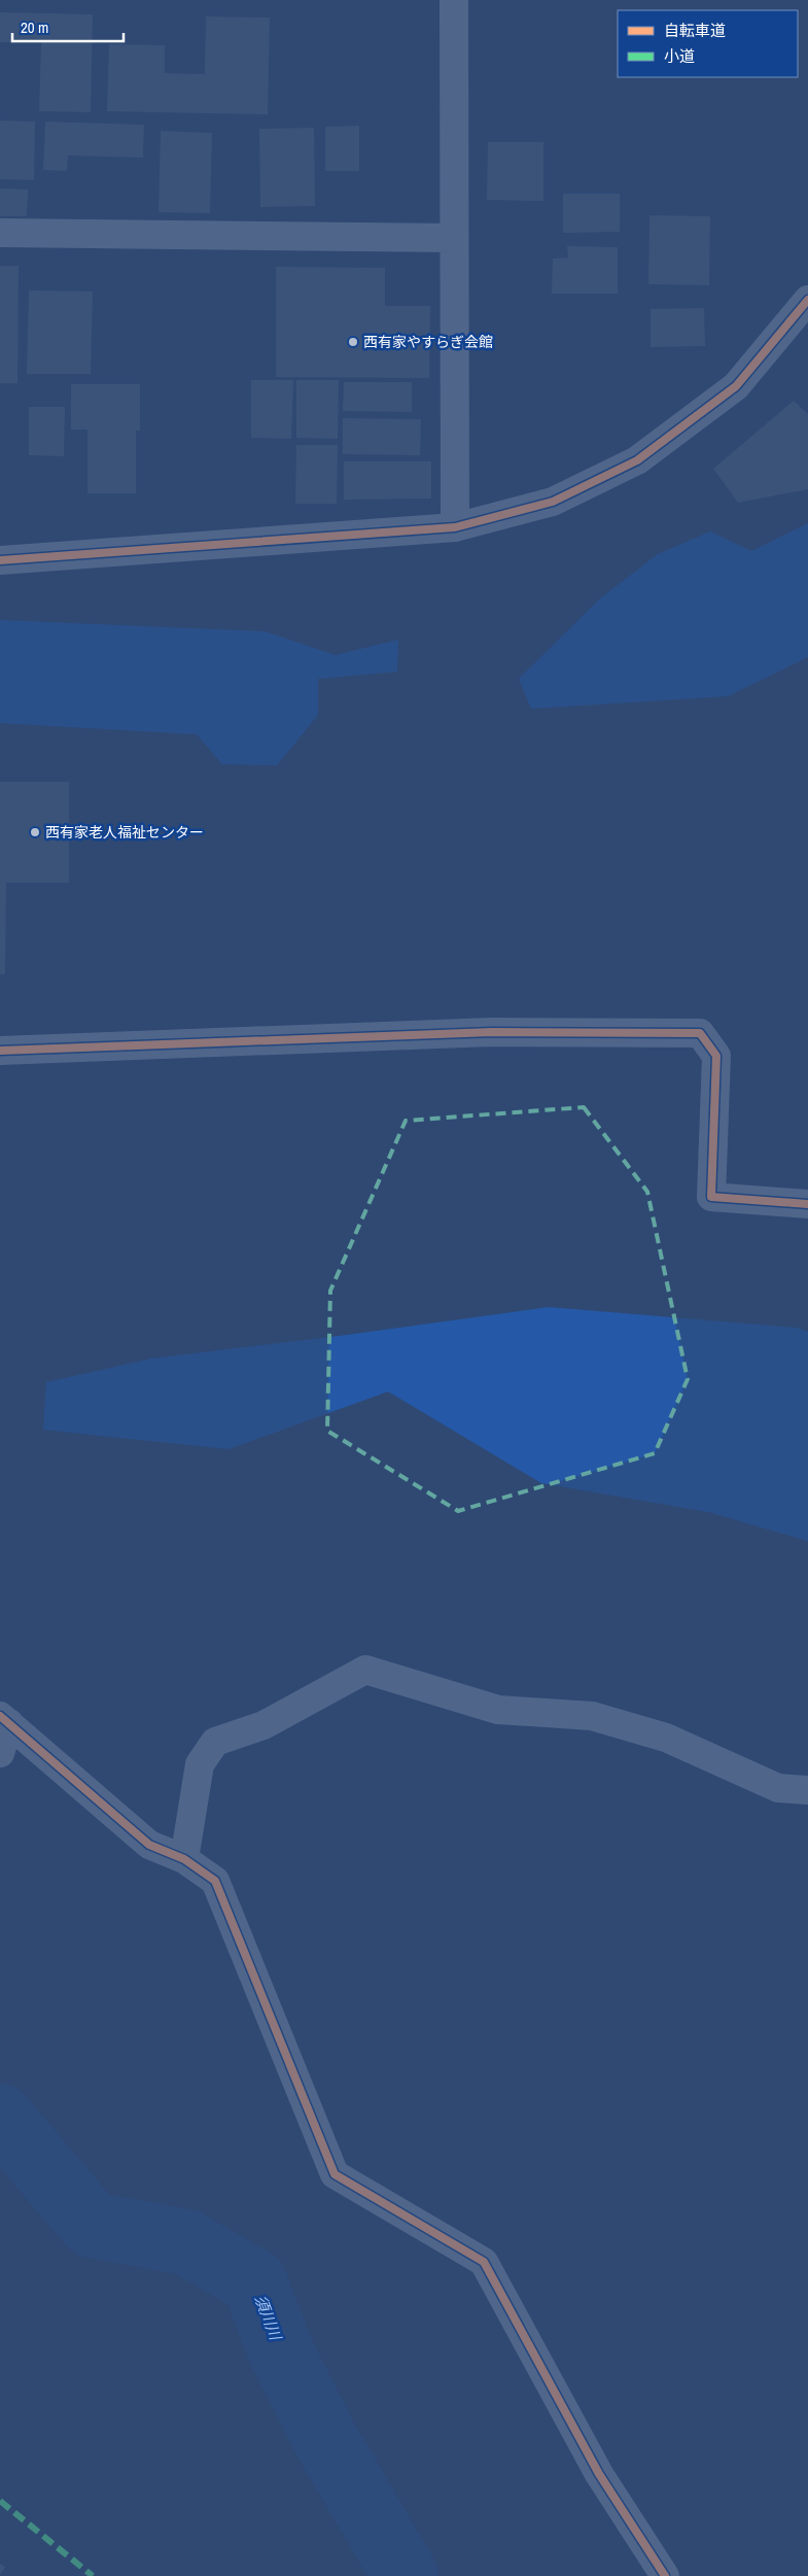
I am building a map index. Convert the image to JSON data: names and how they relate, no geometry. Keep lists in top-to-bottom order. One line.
{"water":["須川川"],"places":["西有家やすらぎ会館","西有家老人福祉センター"],"legend":["自転車道","小道"],"scale_bar":"20 m"}
